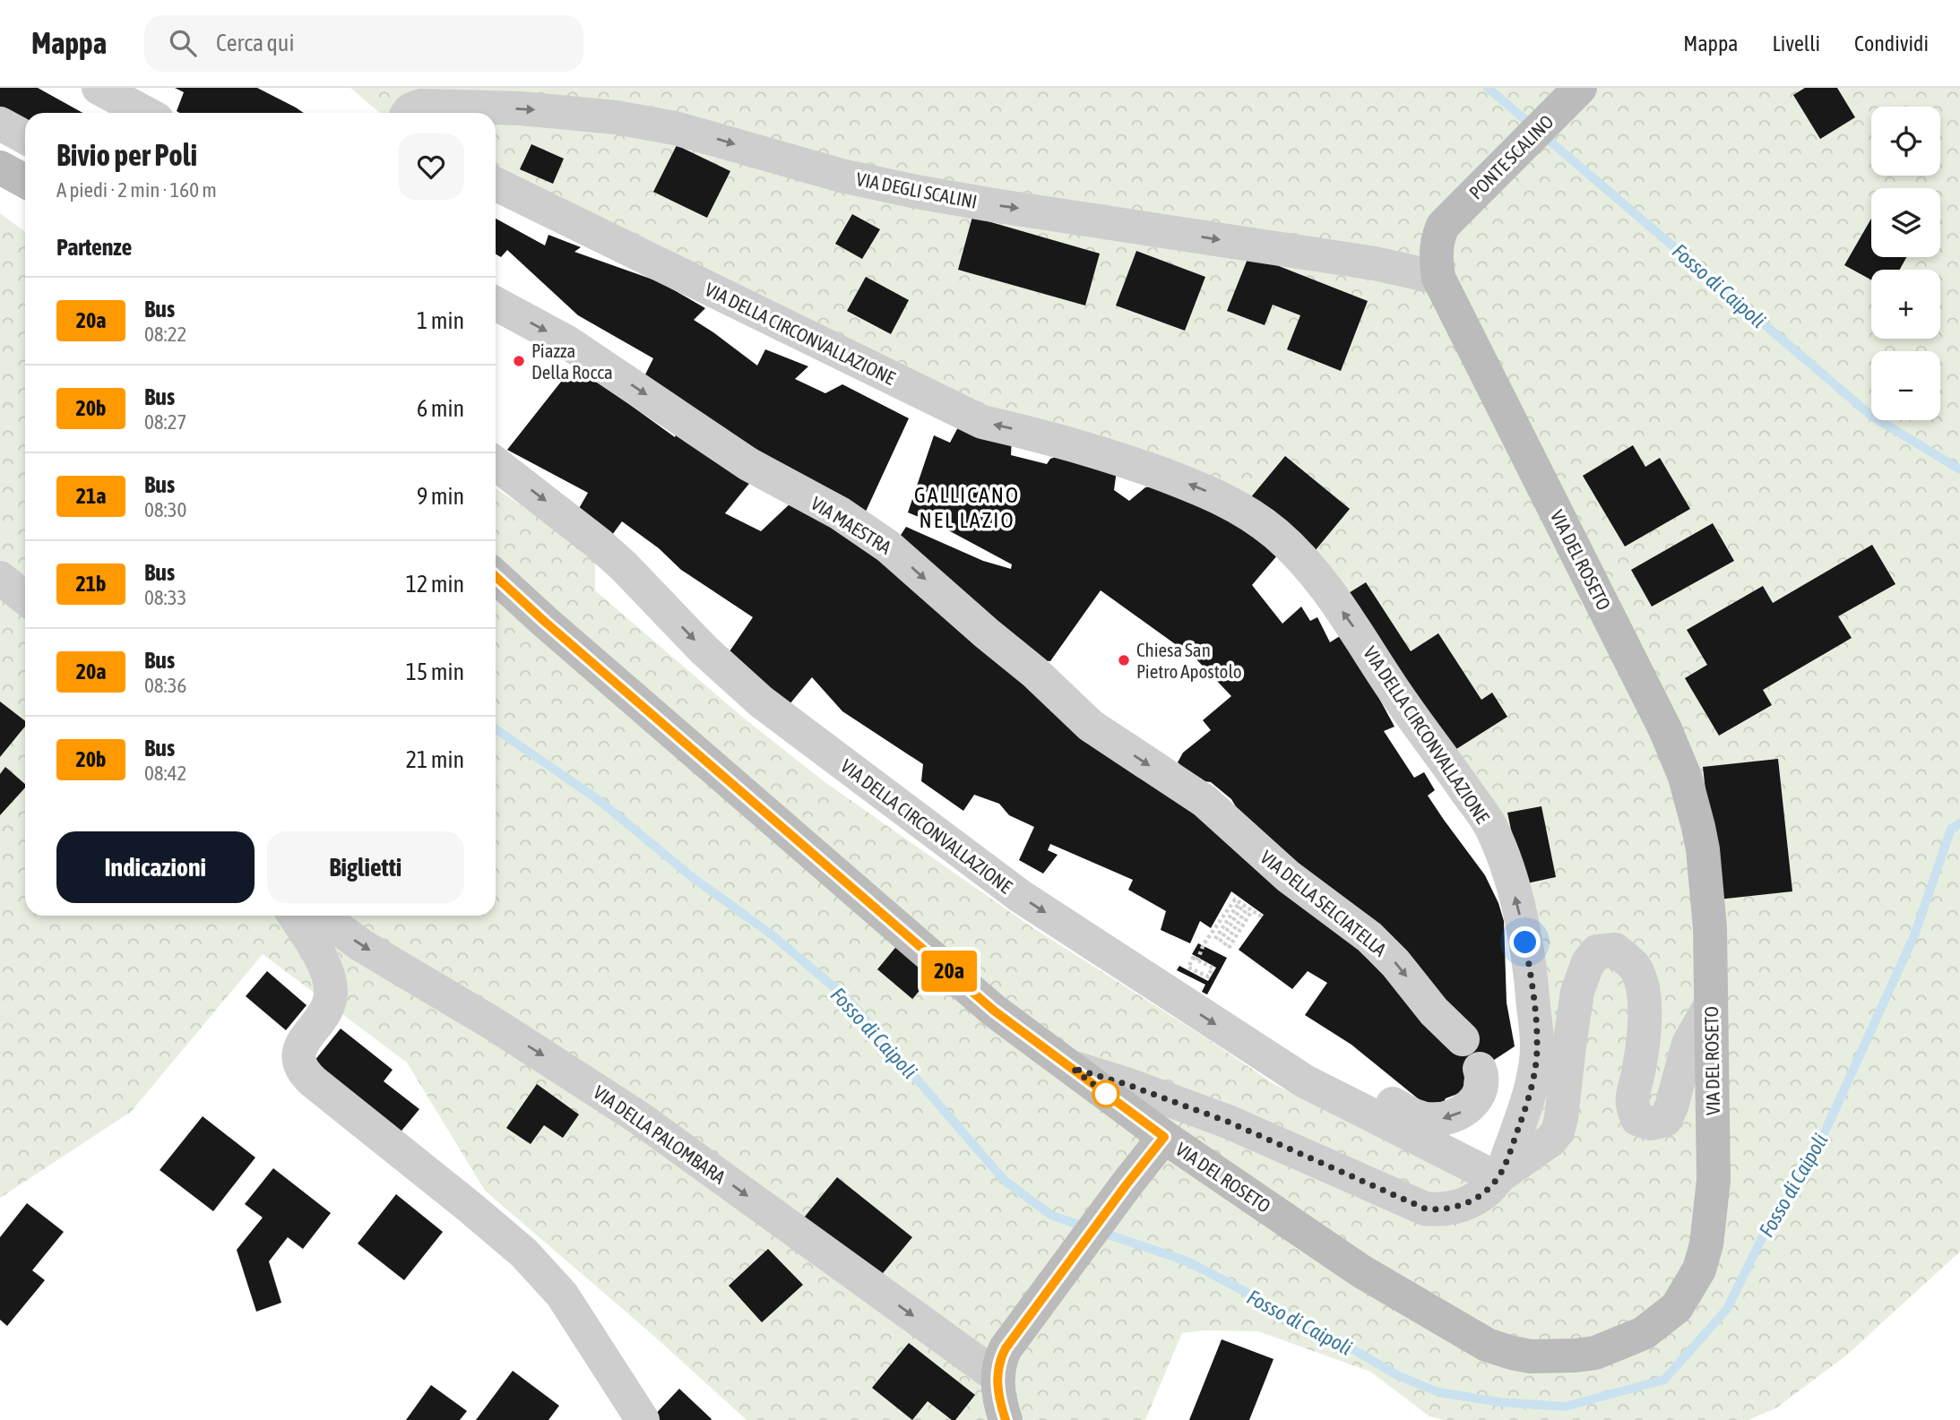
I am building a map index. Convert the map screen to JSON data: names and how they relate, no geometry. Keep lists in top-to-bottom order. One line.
{"streets":{"street":["PONTE SCALINO","VIA DEGLI SCALINI","VIA DELLA CIRCONVALLAZIONE","VIA MAESTRA","VIA DEL ROSETO","VIA DELLA SELCIATELLA","VIA DELLA PALOMBARA"]},"crossings":[["PONTE SCALINO","VIA DEGLI SCALINI"],["PONTE SCALINO","VIA DEL ROSETO"],["VIA DEGLI SCALINI","VIA DEL ROSETO"],["VIA MAESTRA","VIA DELLA SELCIATELLA"]],"one_way":["VIA DEGLI SCALINI","VIA MAESTRA","VIA DELLA SELCIATELLA","VIA DELLA PALOMBARA"],"districts":["GALLICANO NEL LAZIO"],"water":["Fosso di Caipoli"],"places":["Piazza Della Rocca","Chiesa San Pietro Apostolo"],"lines":["bus line 20a"],"page":{"header":"Mappa","search":"Cerca qui","nav":["Mappa","Livelli","Condividi"],"on_map":"20a","map_buttons":["+","−"],"heading":[["Bivio per Poli","A piedi · 2 min · 160 m"],"Partenze"],"list":[{"mark":"20a","name":"Bus","note":"08:22","value":"1 min"},{"mark":"20b","name":"Bus","note":"08:27","value":"6 min"},{"mark":"21a","name":"Bus","note":"08:30","value":"9 min"},{"mark":"21b","name":"Bus","note":"08:33","value":"12 min"},{"mark":"20a","name":"Bus","note":"08:36","value":"15 min"},{"mark":"20b","name":"Bus","note":"08:42","value":"21 min"}],"buttons":["Indicazioni","Biglietti"]}}
